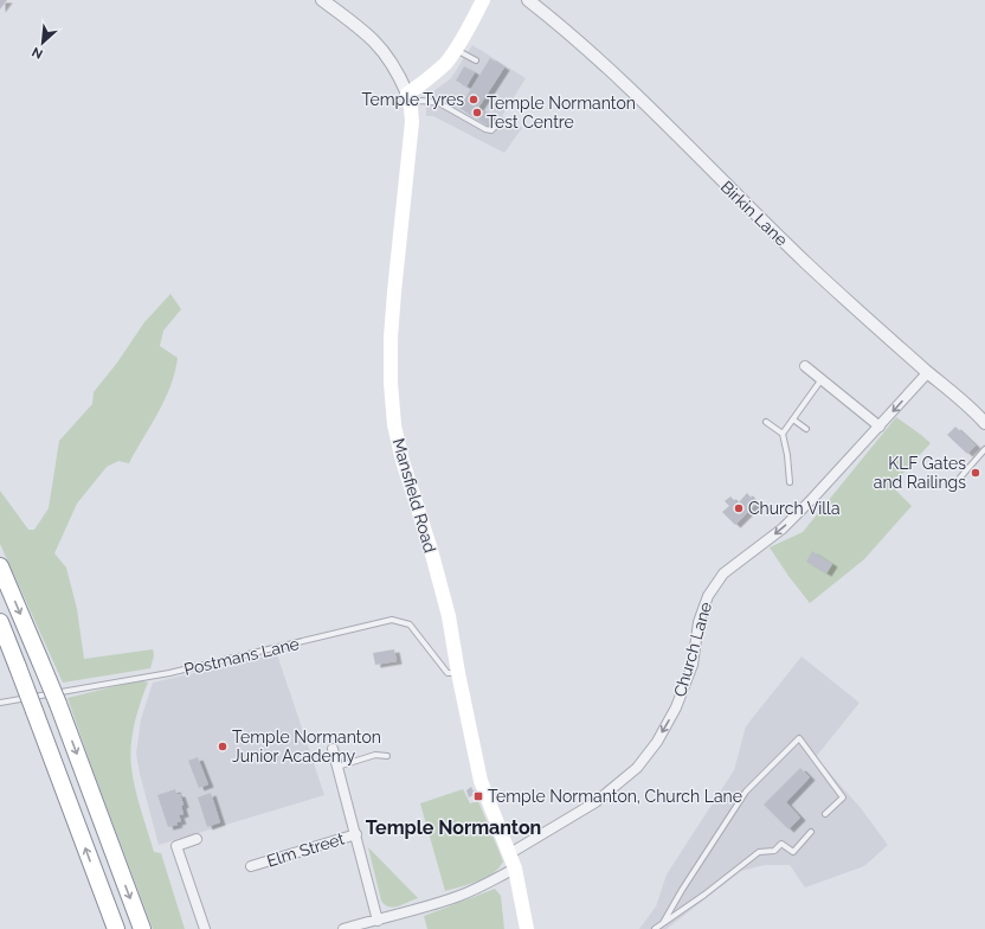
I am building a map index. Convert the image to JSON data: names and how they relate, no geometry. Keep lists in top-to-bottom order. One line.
{"streets":{"main road":["Mansfield Road"],"street":["Birkin Lane","Church Lane","Elm Street"],"lane":["Postmans Lane"]},"crossings":[["Birkin Lane","Church Lane"],["Mansfield Road","Church Lane"],["Mansfield Road","Postmans Lane"]],"one_way":["Church Lane"],"districts":["Temple Normanton"],"places":{"other":["Temple Tyres","Temple Normanton Test Centre","KLF Gates and Railings","Church Villa","Temple Normanton Junior Academy"],"transit":["Temple Normanton, Church Lane"]},"north":"bottom left"}
